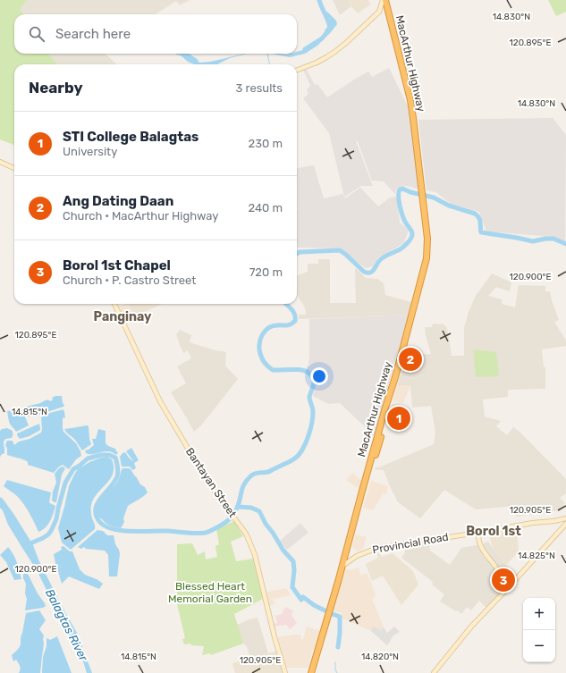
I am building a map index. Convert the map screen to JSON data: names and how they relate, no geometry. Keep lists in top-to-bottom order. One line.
{"streets":{"highway":["MacArthur Highway"],"main road":["Bantayan Street","Provincial Road"]},"crossings":[["MacArthur Highway","Provincial Road"]],"districts":["Panginay","Borol 1st"],"water":["Balagtas River"],"parks":["Blessed Heart Memorial Garden"],"page":{"search":"Search here","heading":["Nearby","3 results"],"list":[{"mark":"1","name":"STI College Balagtas","note":"University","value":"230 m"},{"mark":"2","name":"Ang Dating Daan","note":"Church · MacArthur Highway","value":"240 m"},{"mark":"3","name":"Borol 1st Chapel","note":"Church · P. Castro Street","value":"720 m"}],"pins":["2","1","3"],"map_buttons":["+","−"]},"coordinates":["14.830°N","120.895°E","120.900°E","14.815°N","120.905°E","14.825°N","14.820°N"]}
